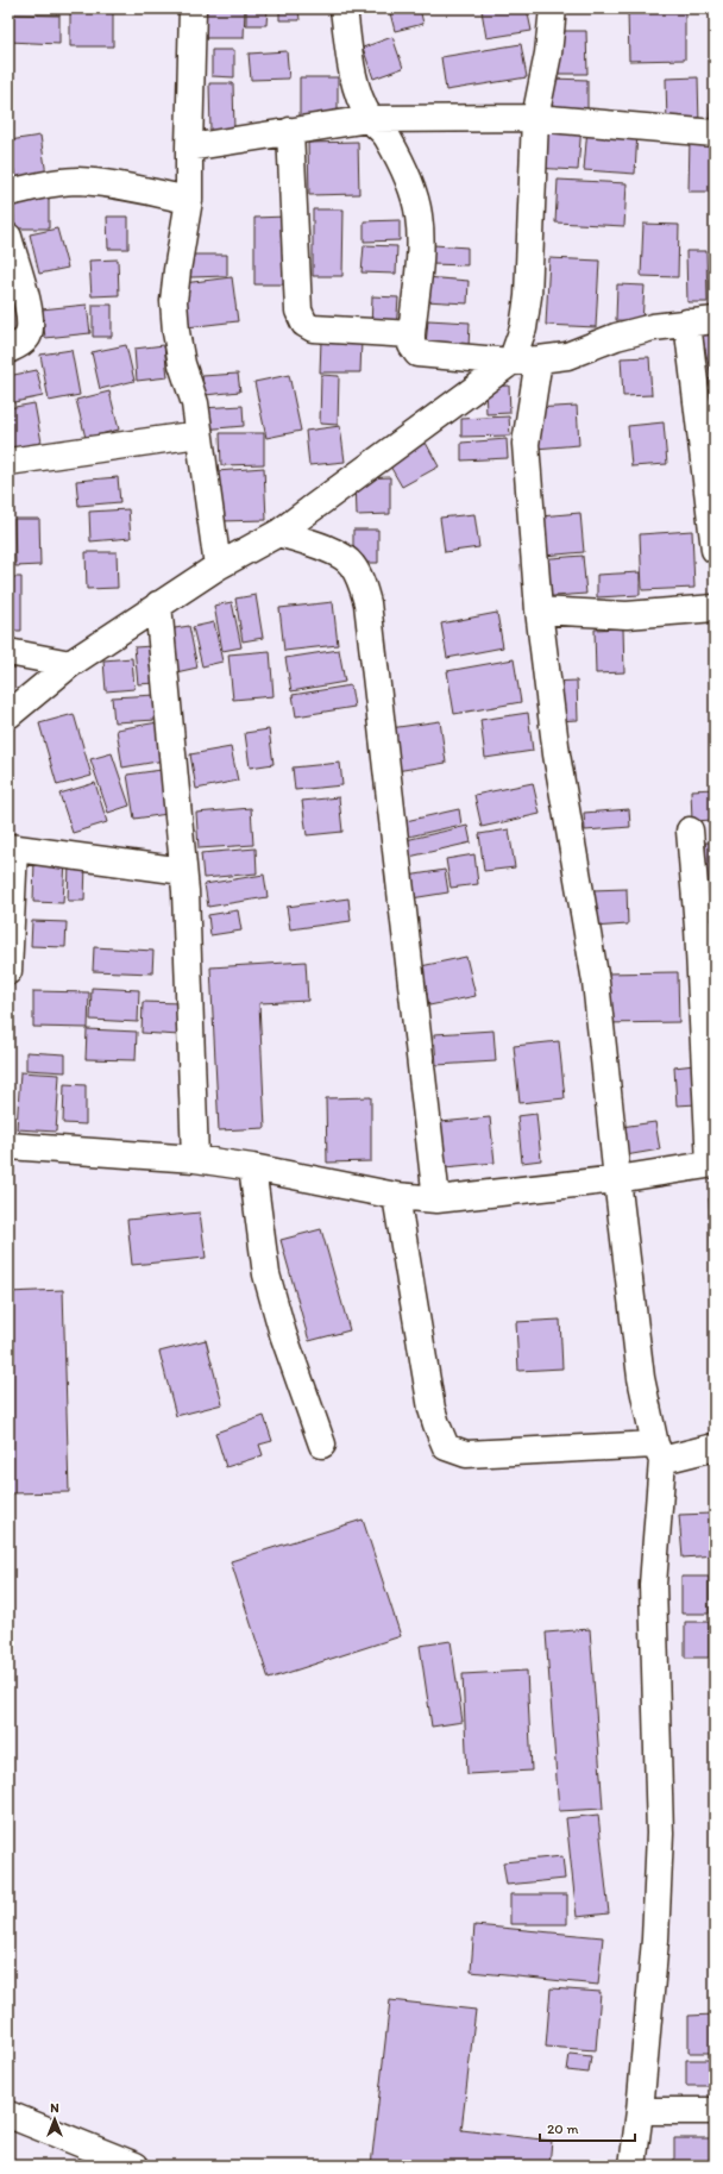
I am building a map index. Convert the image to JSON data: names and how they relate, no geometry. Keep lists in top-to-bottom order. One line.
{"scale_bar":"20 m","north":"top"}
